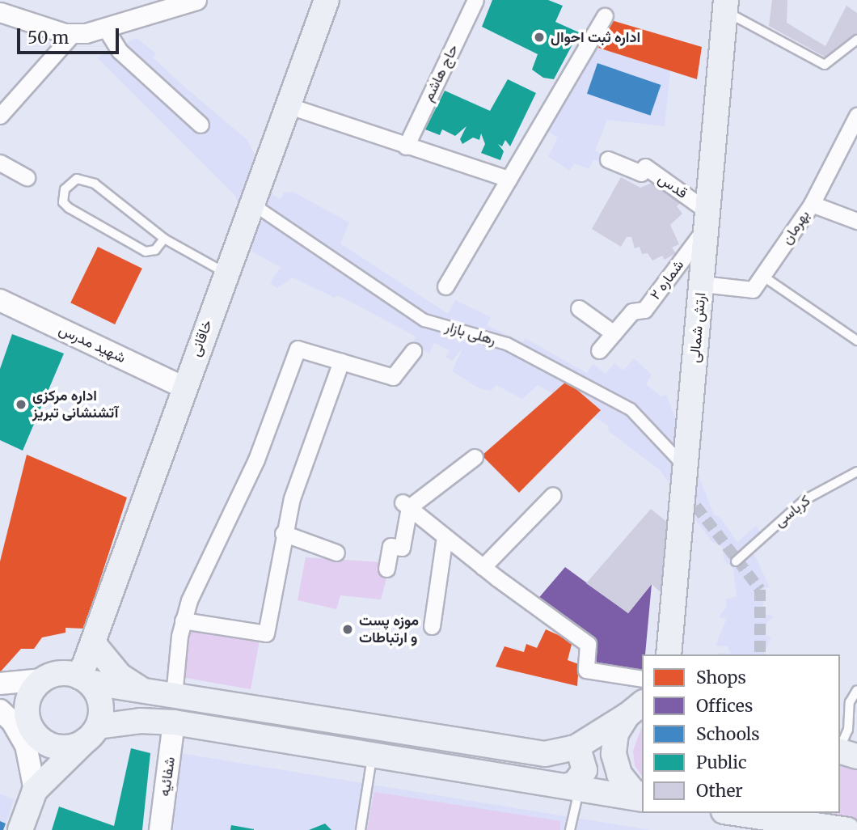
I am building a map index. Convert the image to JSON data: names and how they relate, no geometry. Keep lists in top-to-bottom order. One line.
{"streets":{"main road":["ارتش شمالی","خاقانی","شهید مدرس","شفائیه"],"street":["حاج هاشم","قدس","بهرمان","شماره ۲","رهلی بازار"],"lane":["کرباسی"]},"crossings":[["قدس","شماره ۲"],["قدس","ارتش شمالی"],["بهرمان","ارتش شمالی"],["شماره ۲","ارتش شمالی"],["ارتش شمالی","رهلی بازار"],["رهلی بازار","خاقانی"],["خاقانی","شهید مدرس"]],"places":["اداره ثبت احوال","اداره مرکزی آتشنشانی تبریز","موزه پست و ارتباطات"],"legend":["Shops","Offices","Schools","Public","Other"],"scale_bar":"50 m"}
